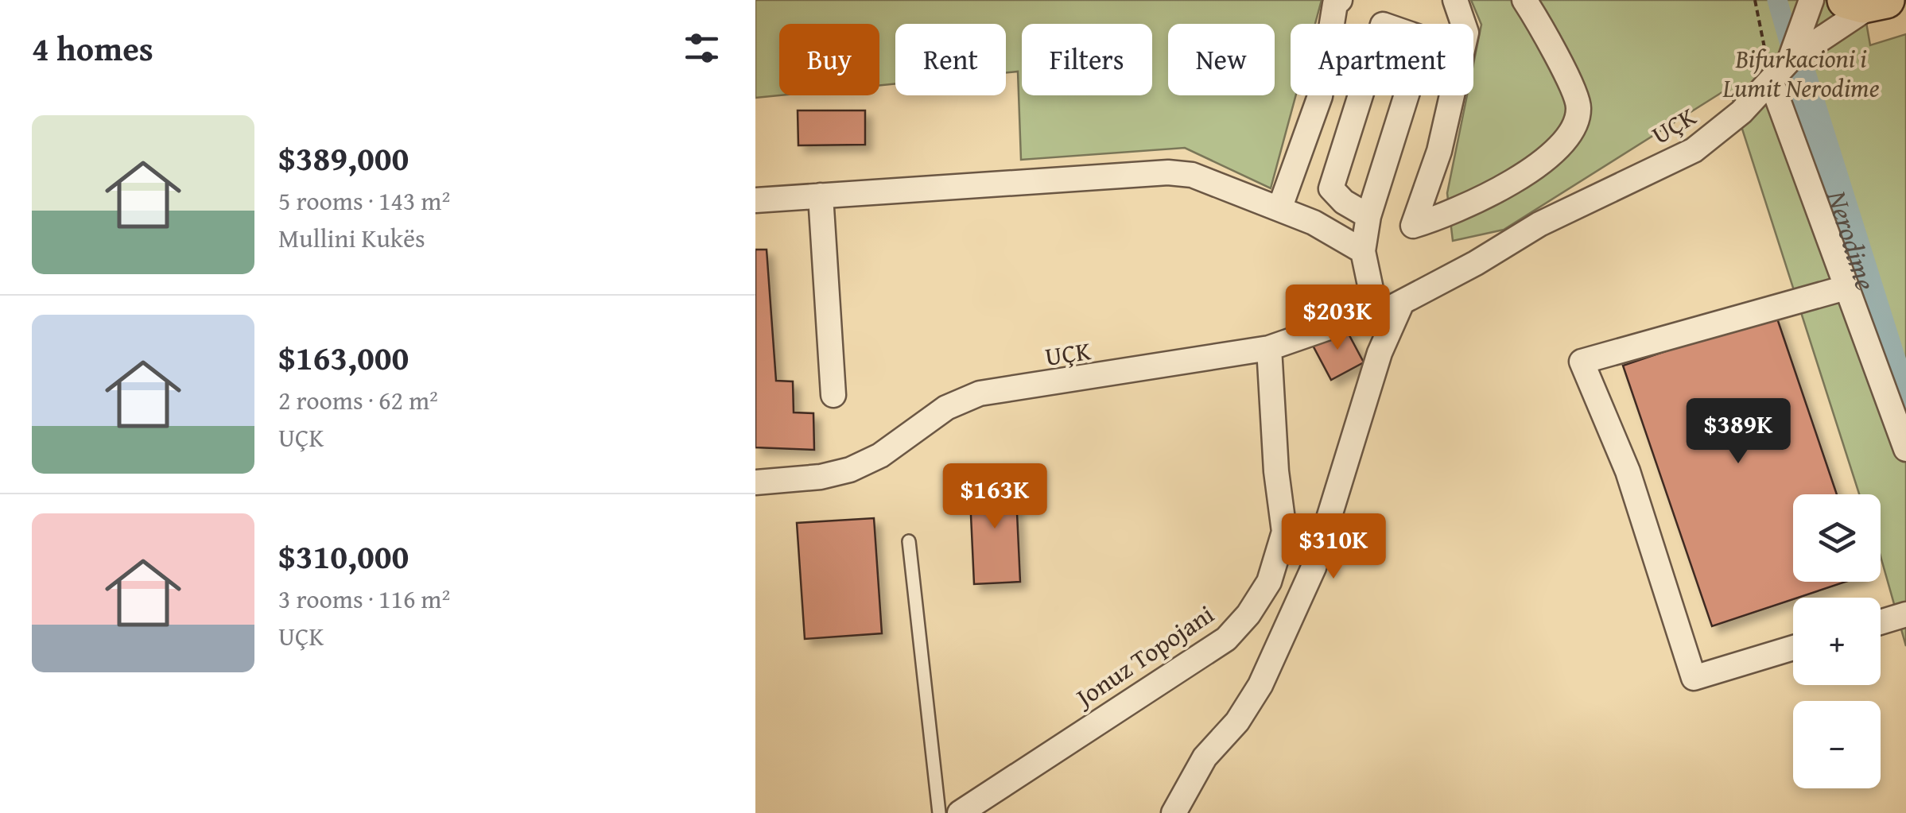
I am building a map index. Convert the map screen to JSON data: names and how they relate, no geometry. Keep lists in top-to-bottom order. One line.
{"streets":{"street":["UÇK","Jonuz Topojani"]},"crossings":[["UÇK","Jonuz Topojani"]],"water":["Nerodime"],"parks":["Bifurkacioni i Lumit Nerodime"],"page":{"heading":"4 homes","chip":["Buy","Rent","Filters","New","Apartment"],"list":[{"name":"$389,000","note":"5 rooms · 143 m² · Mullini Kukës"},{"name":"$163,000","note":"2 rooms · 62 m² · UÇK"},{"name":"$310,000","note":"3 rooms · 116 m² · UÇK"}],"price":["$203K","$389K","$163K","$310K"],"map_buttons":["+","−"]}}
